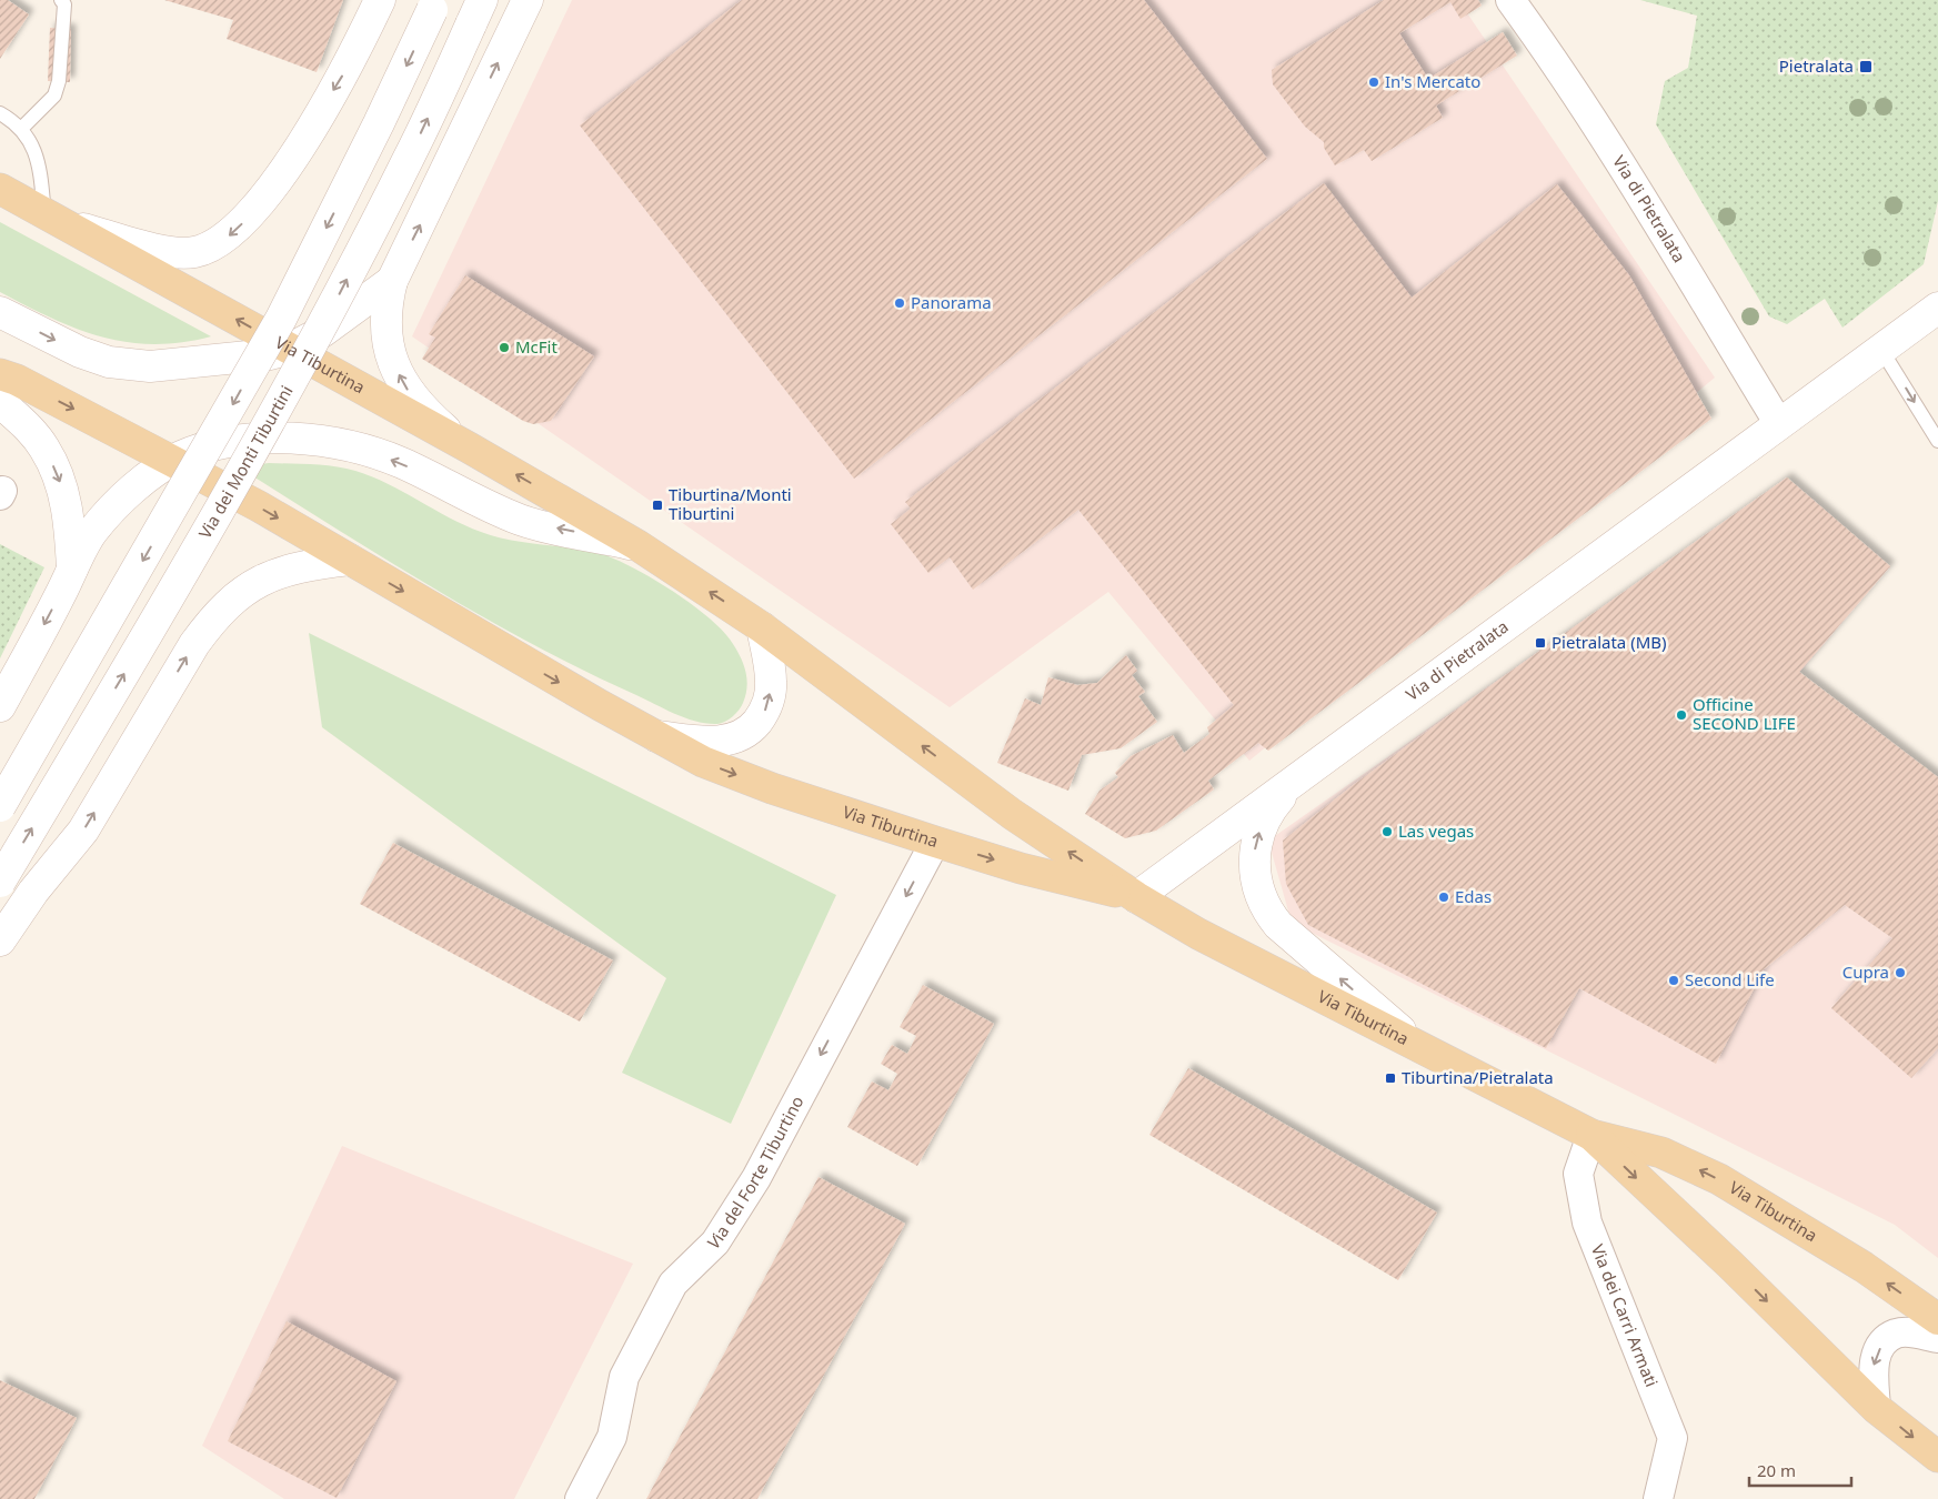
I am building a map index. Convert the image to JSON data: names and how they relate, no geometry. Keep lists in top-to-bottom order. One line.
{"streets":{"main road":["Via di Pietralata","Via Tiburtina","Via dei Monti Tiburtini"],"street":["Via del Forte Tiburtino","Via dei Carri Armati"]},"crossings":[["Via di Pietralata","Via Tiburtina"],["Via Tiburtina","Via del Forte Tiburtino"],["Via Tiburtina","Via dei Carri Armati"]],"one_way":["Via del Forte Tiburtino"],"places":{"transit":["Pietralata","Tiburtina/Monti Tiburtini","Pietralata (MB)","Tiburtina/Pietralata"],"other":["In's Mercato","Panorama","McFit","Officine SECOND LIFE","Las vegas","Edas","Cupra","Second Life"]},"scale_bar":"20 m"}
